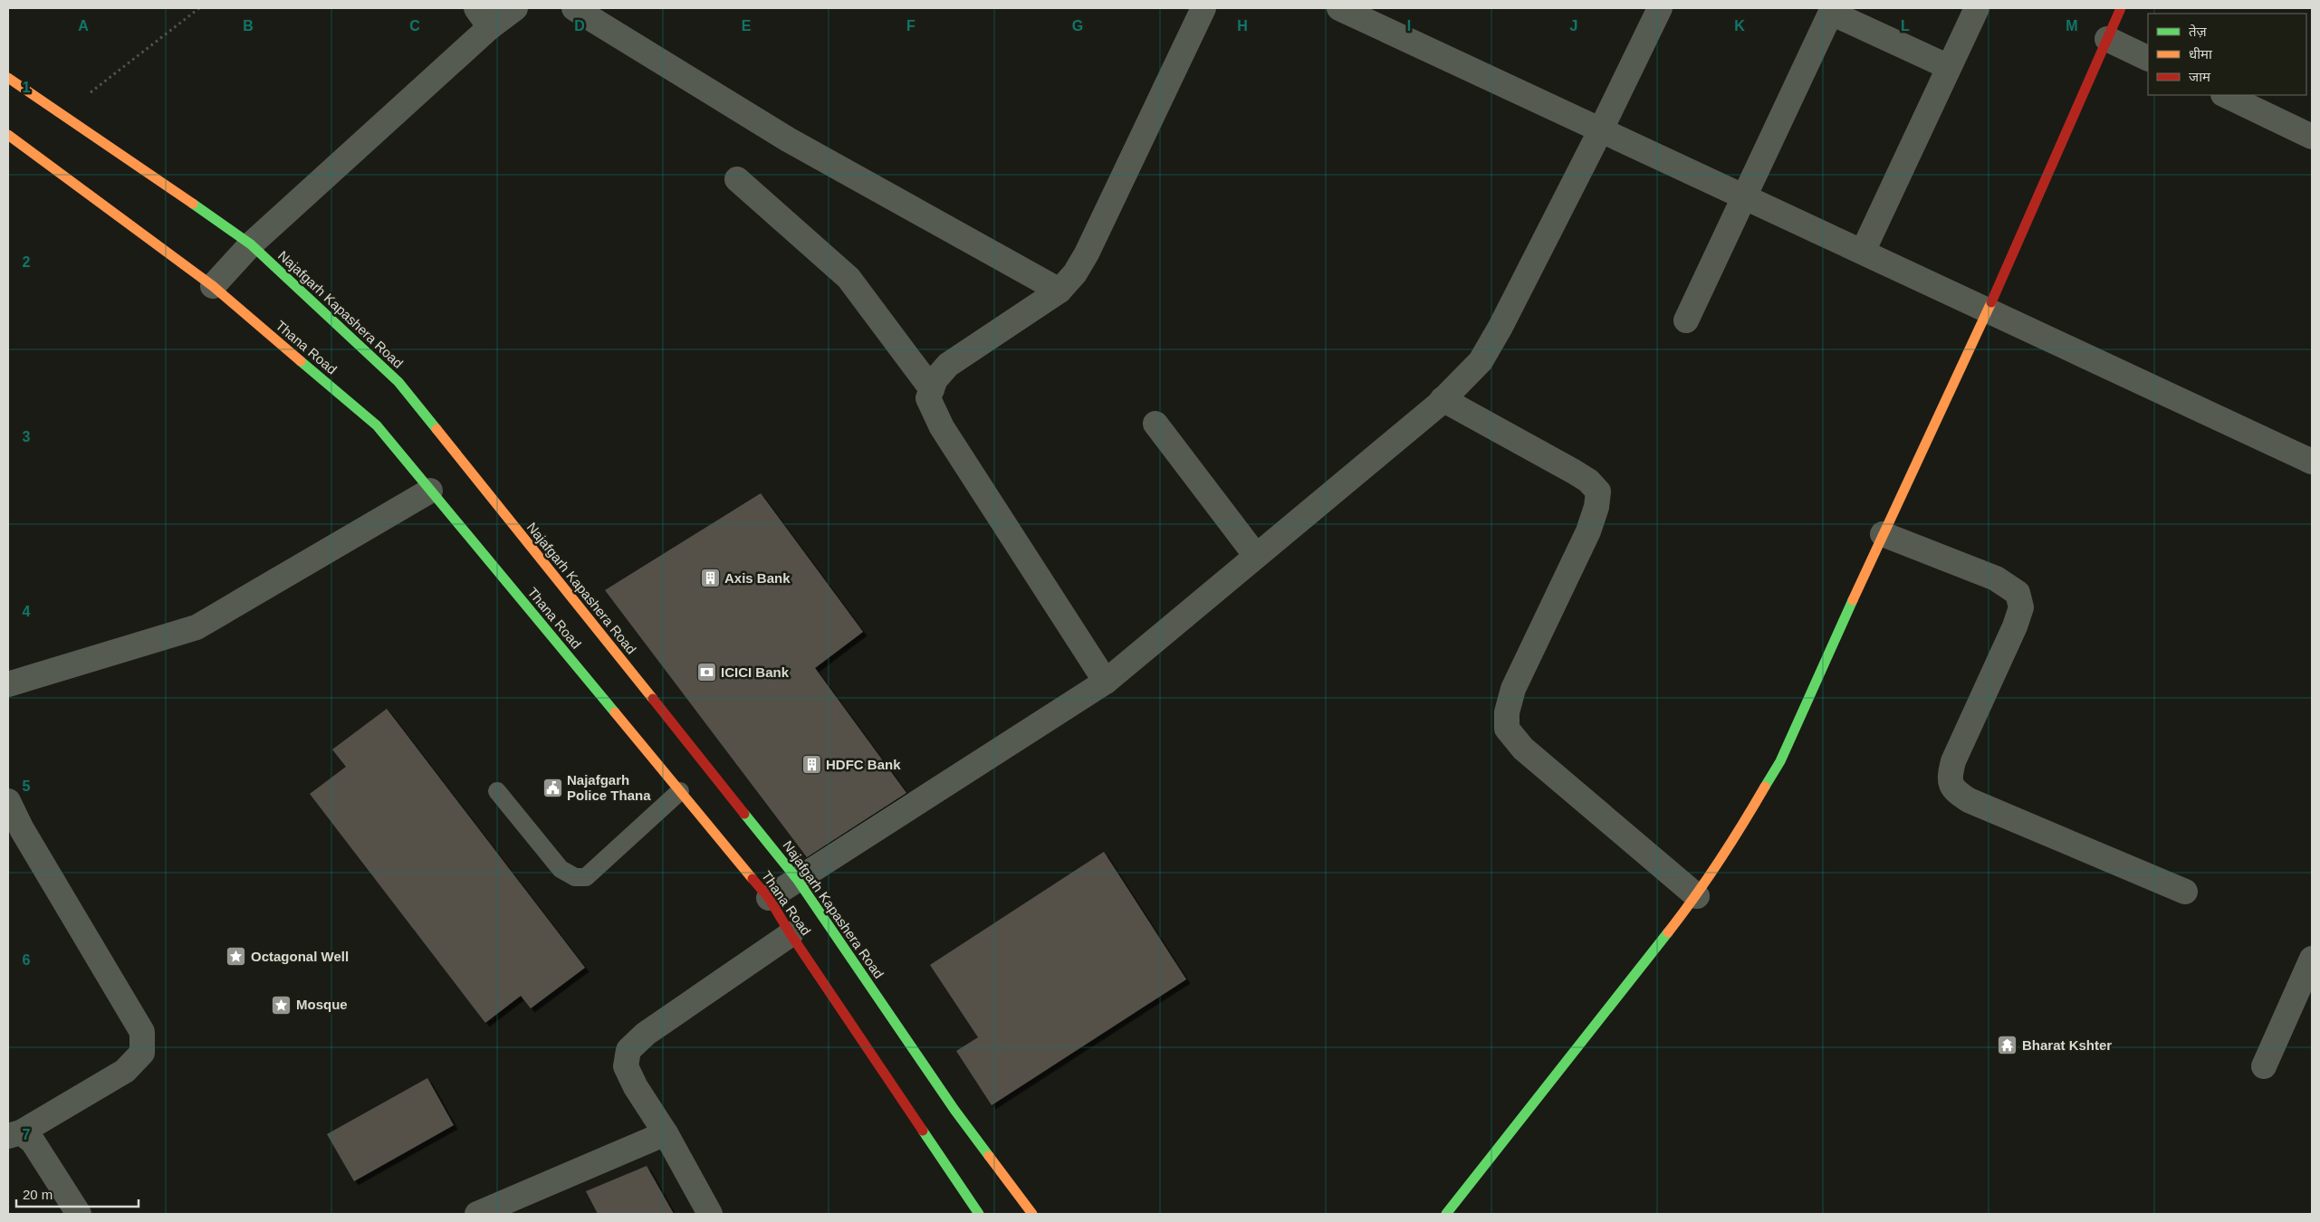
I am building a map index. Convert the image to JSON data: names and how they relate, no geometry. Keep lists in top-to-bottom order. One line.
{"streets":{"main road":["Najafgarh Kapashera Road","Thana Road"]},"places":{"building":["Axis Bank","HDFC Bank"],"bank":["ICICI Bank"],"public building":["Najafgarh Police Thana"],"place":["Octagonal Well","Mosque"],"temple":["Bharat Kshter"]},"legend":["तेज़","धीमा","जाम"],"scale_bar":"20 m","grid":{"columns":["A","B","C","D","E","F","G","H","I","J","K","L","M"],"rows":["1","2","3","4","5","6","7"]}}
